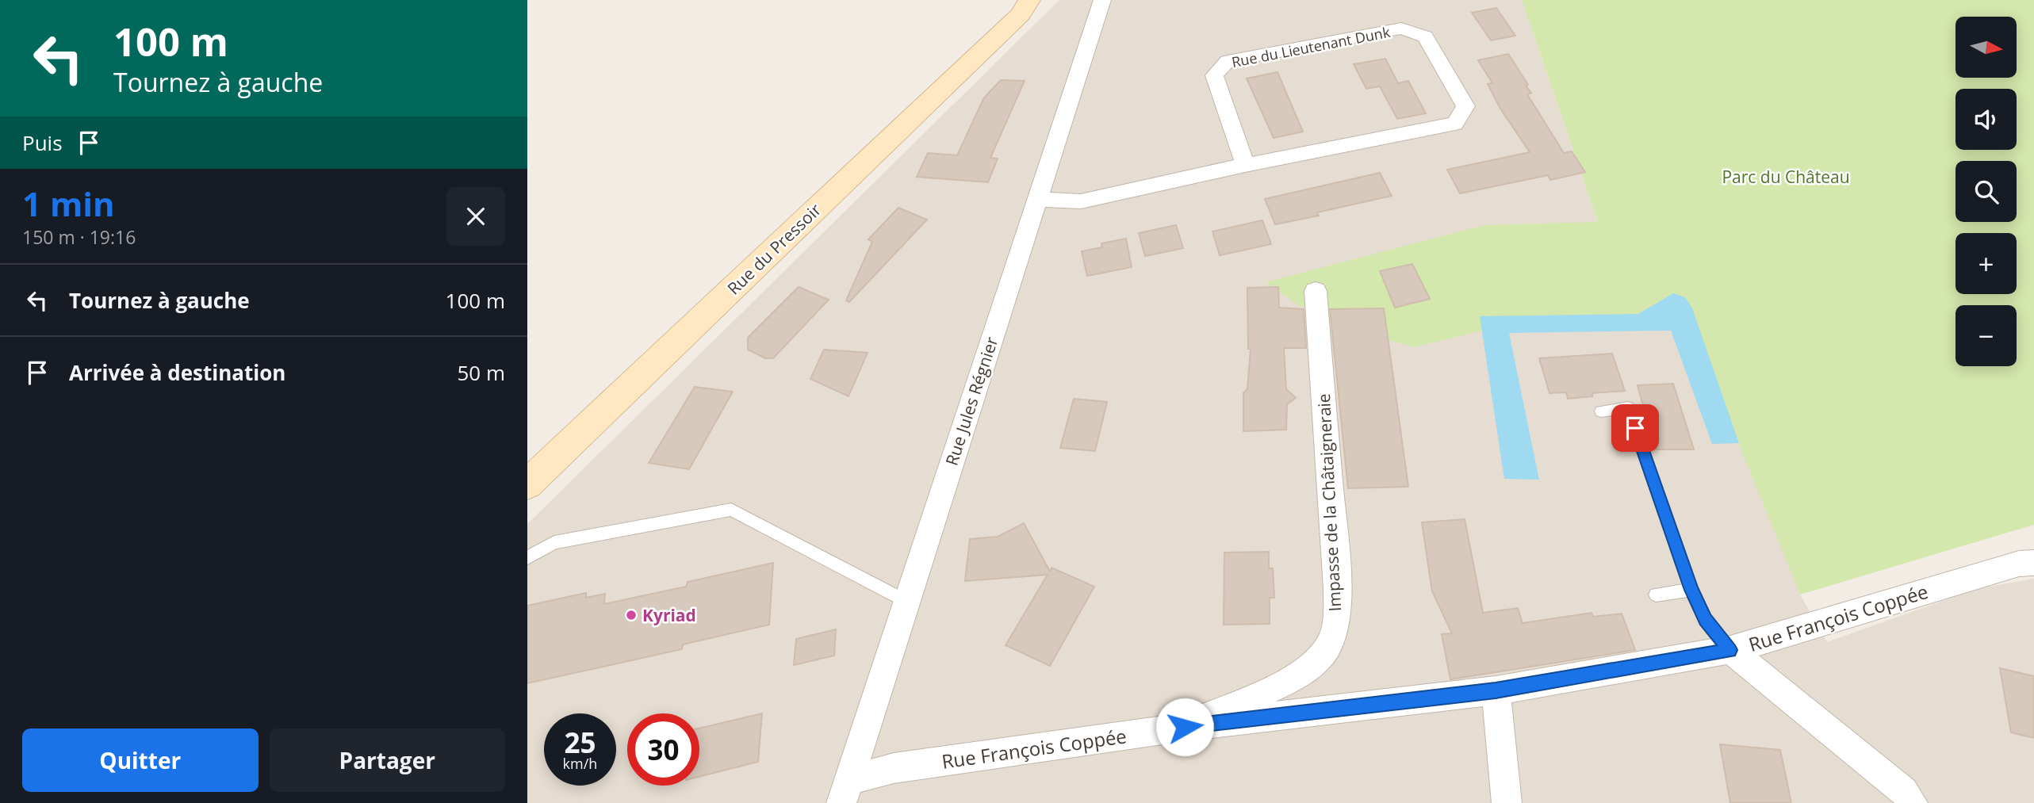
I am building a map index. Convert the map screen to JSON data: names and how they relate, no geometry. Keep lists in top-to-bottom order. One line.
{"streets":{"street":["Rue du Lieutenant Dunk","Rue du Pressoir","Rue Jules Régnier","Impasse de la Châtaigneraie","Rue François Coppée"]},"crossings":[["Rue du Lieutenant Dunk","Rue Jules Régnier"],["Rue Jules Régnier","Rue François Coppée"],["Impasse de la Châtaigneraie","Rue François Coppée"]],"parks":["Parc du Château"],"places":["Kyriad"],"north":"right","page":{"turn":["100 m","Tournez à gauche"],"map_buttons":["+","−"],"then":"Puis","heading":["1 min","150 m · 19:16"],"list":[{"name":"Tournez à gauche","value":"100 m"},{"name":"Arrivée à destination","value":"50 m"}],"speed":"25 km/h","limit":"30","buttons":["Quitter","Partager"]}}
